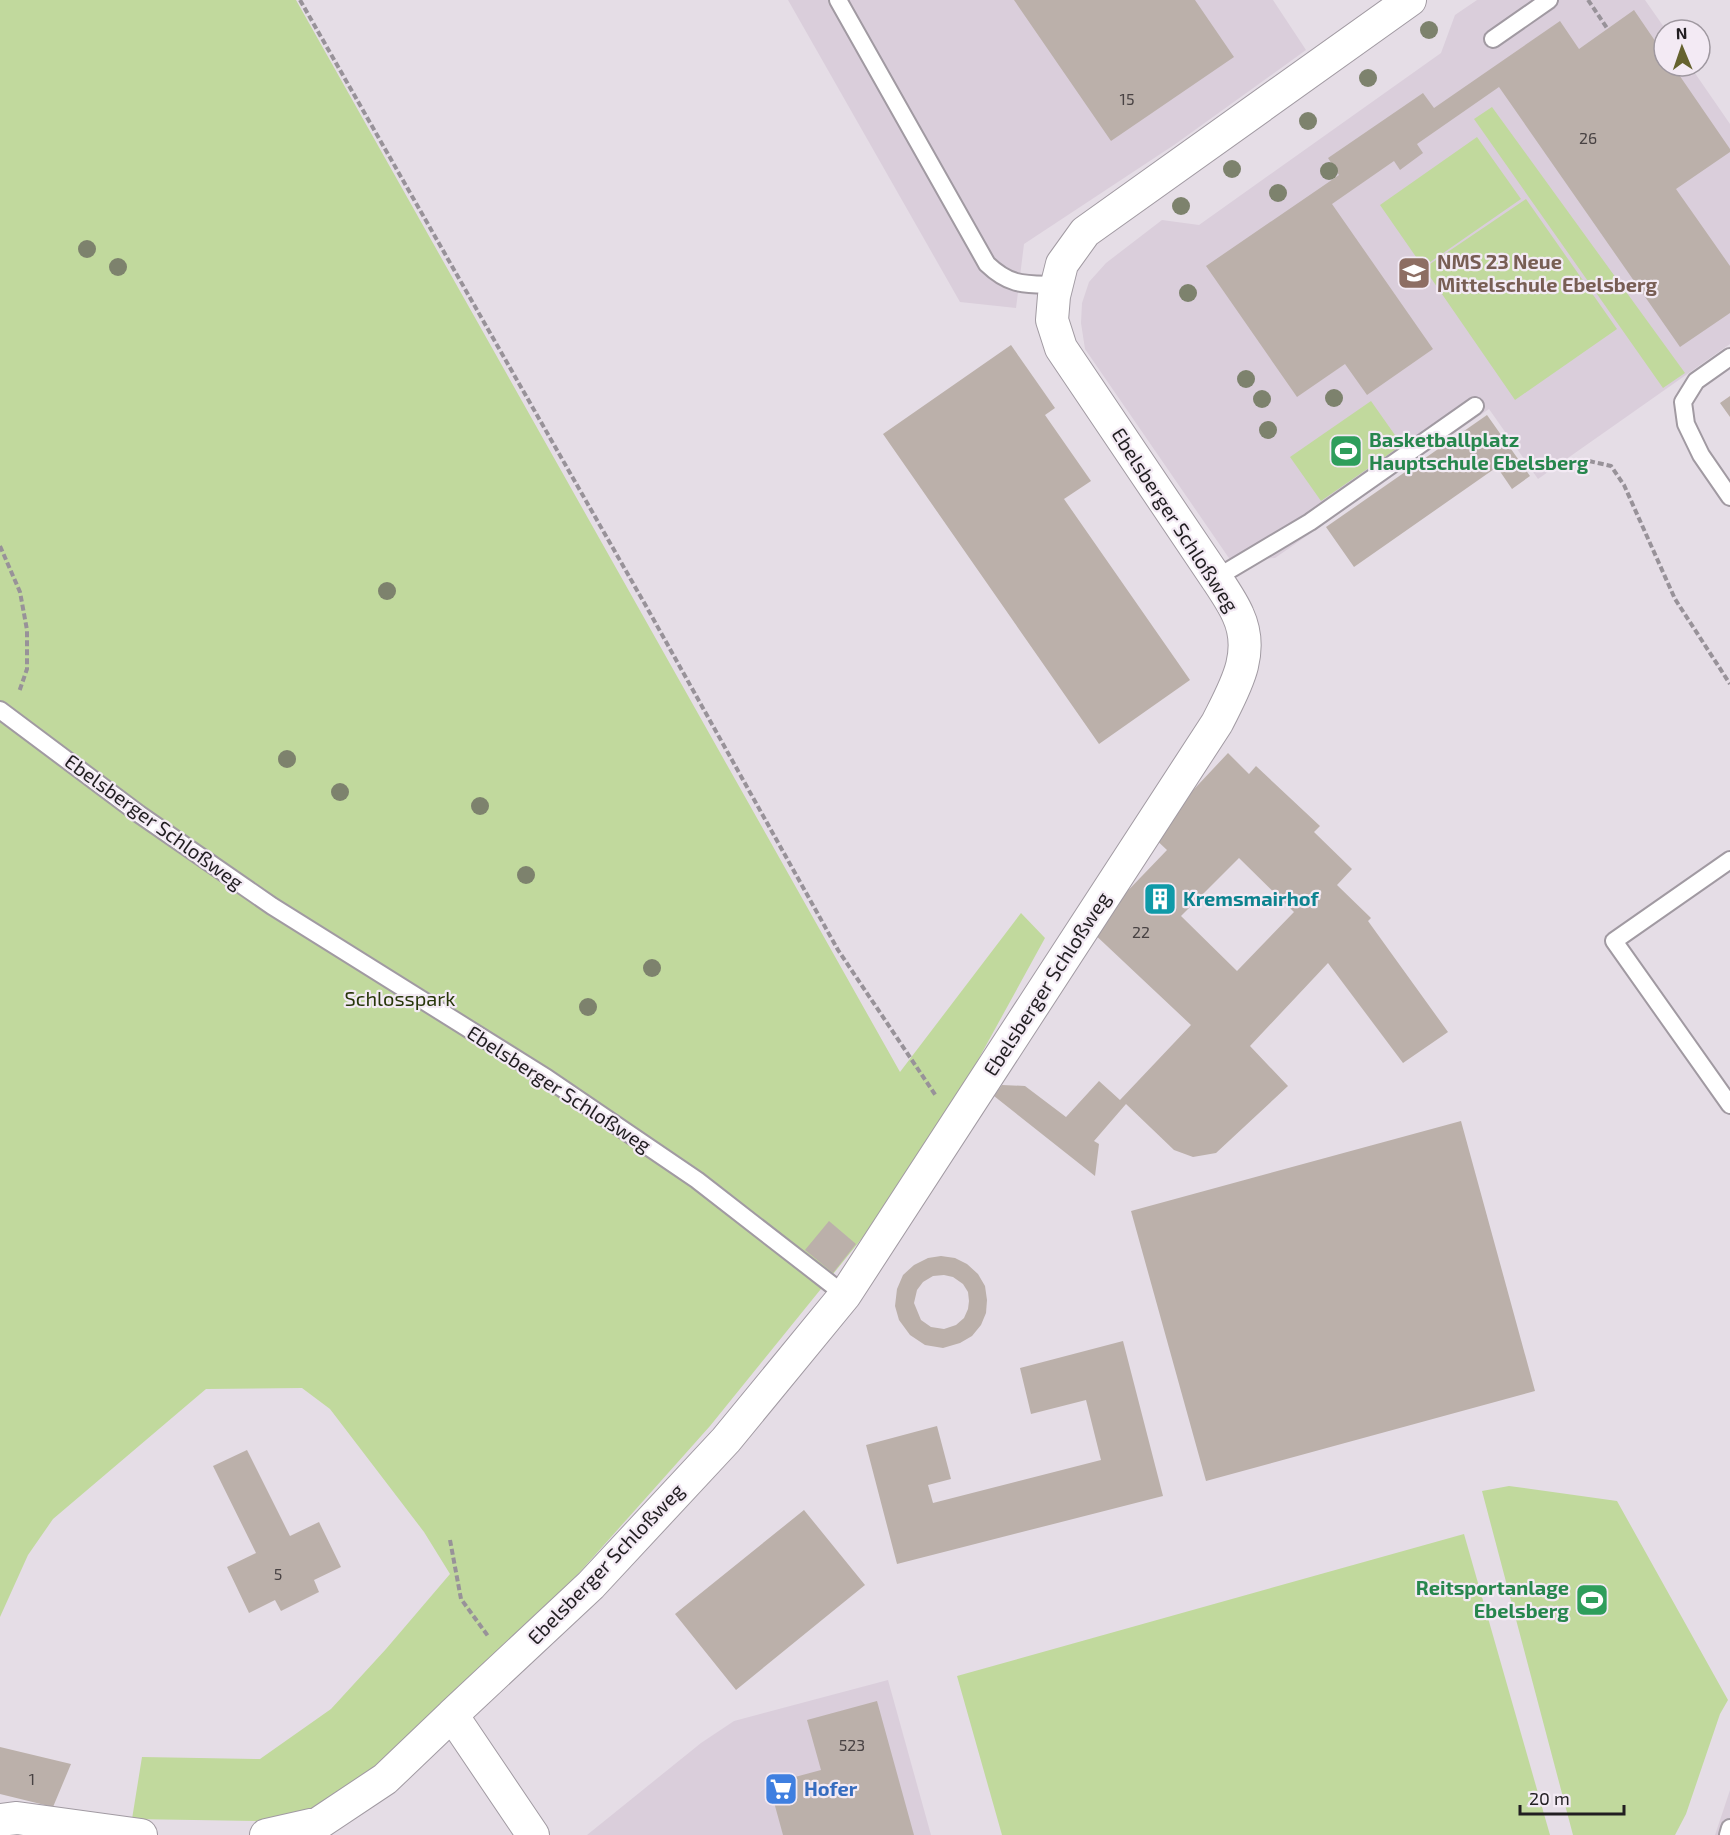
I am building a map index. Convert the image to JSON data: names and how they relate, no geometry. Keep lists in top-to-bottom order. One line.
{"streets":{"street":["Ebelsberger Schloßweg"]},"parks":["Schlosspark"],"places":{"school or university":["NMS 23 Neue Mittelschule Ebelsberg"],"sports":["Basketballplatz Hauptschule Ebelsberg","Reitsportanlage Ebelsberg"],"building":["Kremsmairhof"],"supermarket":["Hofer"]},"house_numbers":["15","26","22","5","523","1"],"scale_bar":"20 m","north":"top"}
